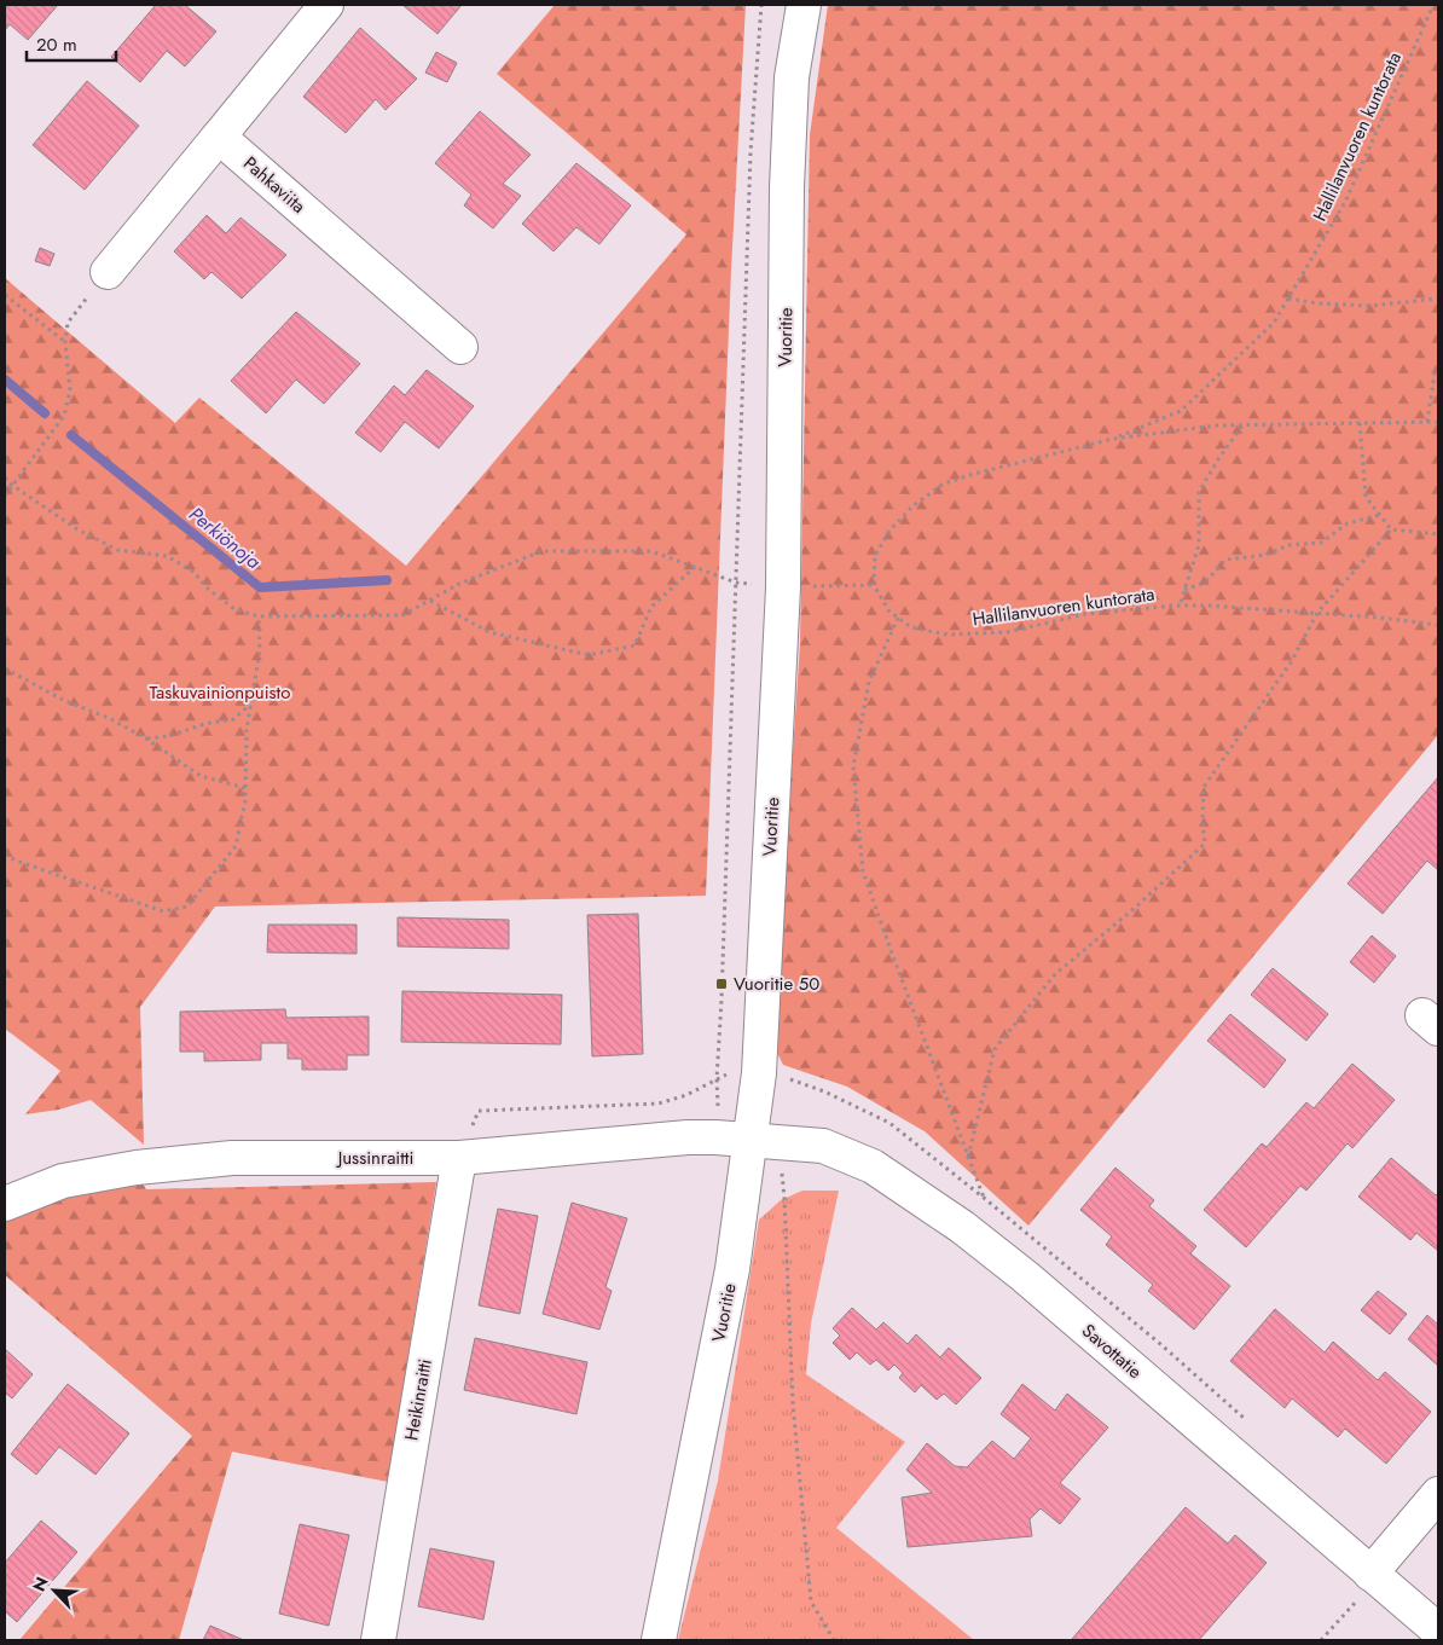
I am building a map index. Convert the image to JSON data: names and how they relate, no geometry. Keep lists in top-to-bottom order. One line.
{"streets":{"street":["Pahkaviita","Vuoritie","Jussinraitti","Savottatie","Heikinraitti"],"path":["Hallilanvuoren kuntorata"]},"crossings":[["Vuoritie","Jussinraitti"],["Vuoritie","Savottatie"],["Jussinraitti","Savottatie"],["Jussinraitti","Heikinraitti"]],"water":["Perkiönoja"],"parks":["Taskuvainionpuisto"],"places":{"transit":["Vuoritie 50"]},"scale_bar":"20 m","north":"top left"}
